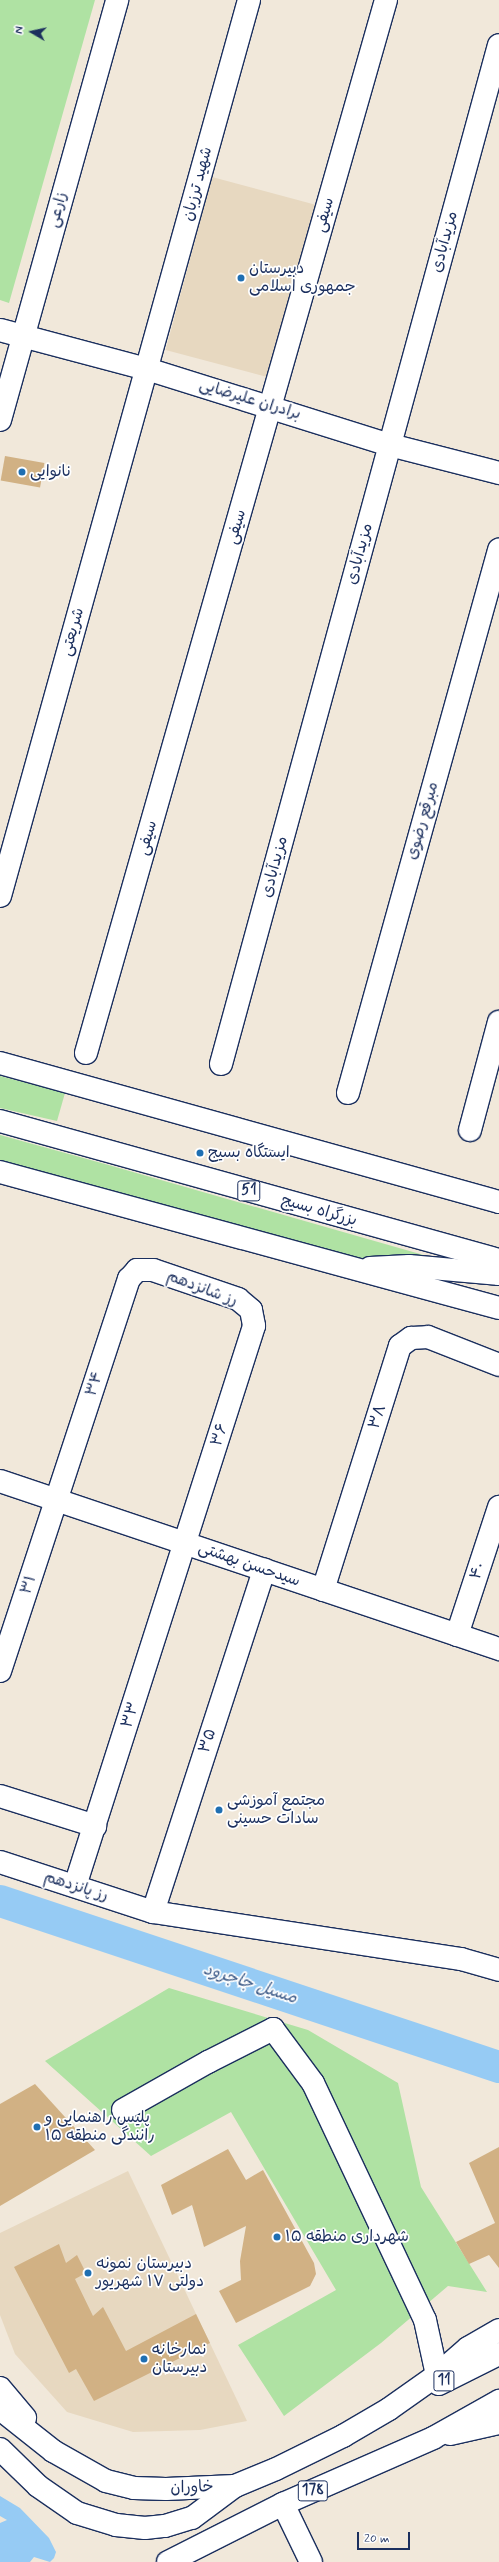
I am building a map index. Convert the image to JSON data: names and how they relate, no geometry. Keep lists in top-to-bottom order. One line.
{"streets":{"main road":["شهید ترزبان","زارعی","سیفی","مزیدآبادی","برادران علیرضایی","شریعتی","مبرقع رضوی","51","بزرگراه بسیج","رز شانزدهم","۳۴","۳۸","۳۶","سیدحسن بهشتی","۴۰","۳۱","۳۳","۳۵","رز پانزدهم","11","خاوران","178"]},"crossings":[["شهید ترزبان","برادران علیرضایی"],["شهید ترزبان","شریعتی"],["زارعی","برادران علیرضایی"],["سیفی","برادران علیرضایی"],["مزیدآبادی","برادران علیرضایی"],["برادران علیرضایی","شریعتی"],["رز شانزدهم","۳۴"],["رز شانزدهم","۳۶"],["۳۴","سیدحسن بهشتی"],["۳۴","۳۱"],["۳۸","سیدحسن بهشتی"],["۳۶","سیدحسن بهشتی"],["۳۶","۳۳"],["سیدحسن بهشتی","۴۰"],["سیدحسن بهشتی","۳۱"],["سیدحسن بهشتی","۳۳"],["سیدحسن بهشتی","۳۵"],["۳۳","رز پانزدهم"],["۳۵","رز پانزدهم"],["11","خاوران"]],"water":["مسیل جاجرود"],"places":["دبیرستان جمهوری اسلامی","نانوایی","ایستگاه بسیج","مجتمع آموزشی سادات حسینی","پلیس راهنمایی و رانندگی منطقه ۱۵","شهرداری منطقه ۱۵","دبیرستان نمونه دولتی ۱۷ شهریور","نمارخانه دبیرستان"],"scale_bar":"20 m","north":"left"}
